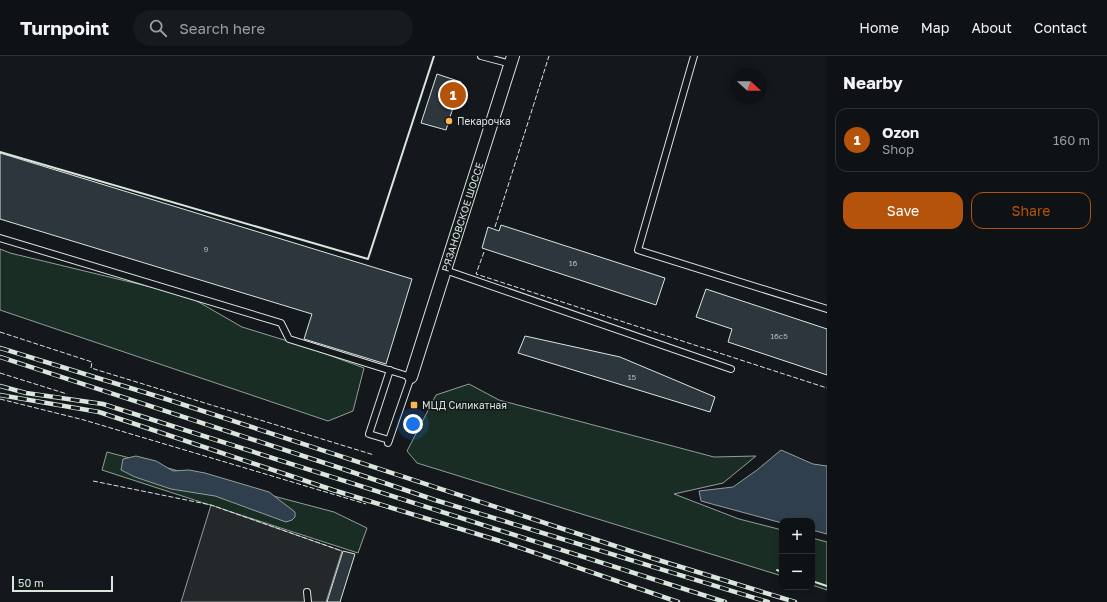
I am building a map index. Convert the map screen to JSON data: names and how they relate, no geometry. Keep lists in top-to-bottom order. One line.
{"streets":{"street":["РЯЗАНОВСКОЕ ШОССЕ"]},"places":{"other":["Пекарочка"],"transit":["МЦД Силикатная"]},"house_numbers":["9","16","16с5","15"],"scale_bar":"50 m","north":"right","page":{"header":"Turnpoint","search":"Search here","nav":["Home","Map","About","Contact"],"heading":"Nearby","pins":"1","list":[{"mark":"1","name":"Ozon","note":"Shop","value":"160 m"}],"buttons":["Save","Share"],"map_buttons":["+","−"],"scale":"50 m"}}
